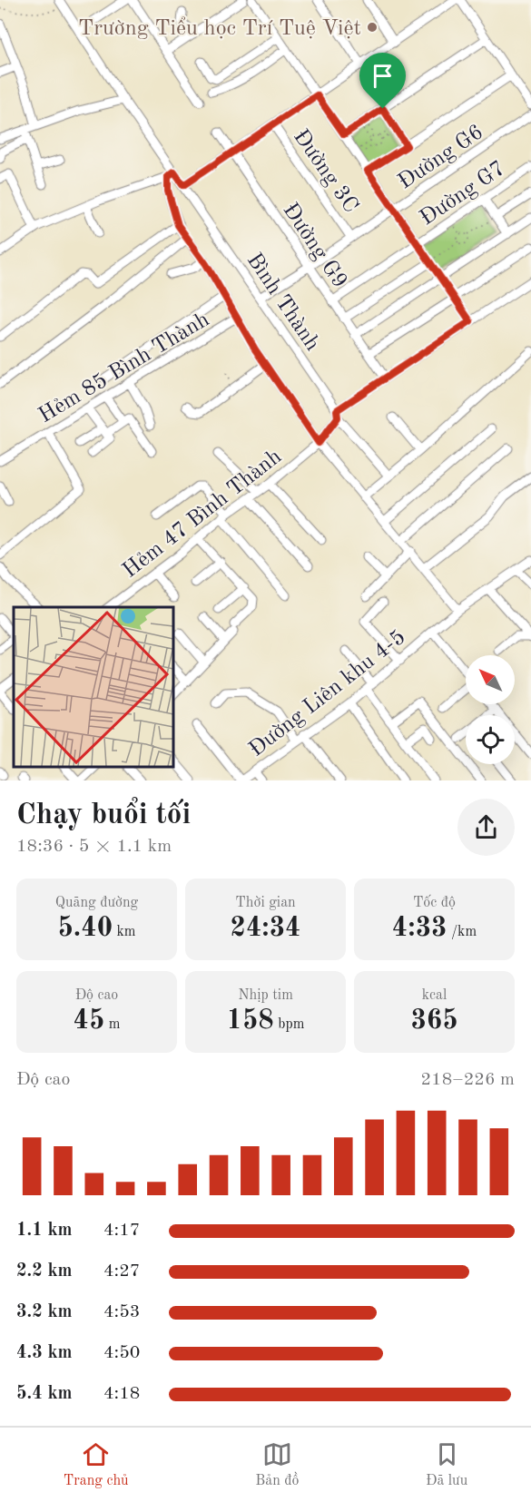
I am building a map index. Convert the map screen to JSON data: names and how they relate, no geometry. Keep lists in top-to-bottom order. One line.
{"streets":{"street":["Đường G6","Đường 3C","Đường G7","Đường G9","Bình Thành","Hẻm 85 Bình Thành","Hẻm 47 Bình Thành","Đường Liên khu 4-5"]},"crossings":[["Đường G6","Đường 3C"],["Đường G6","Đường G9"],["Đường G6","Bình Thành"],["Đường G7","Đường G9"]],"places":["Trường Tiểu học Trí Tuệ Việt"],"north":"top left","page":{"heading":["Chạy buổi tối","18:36 · 5 × 1.1 km"],"stats":[["Quãng đường","5.40 km"],["Thời gian","24:34"],["Tốc độ","4:33 /km"],["Độ cao","45 m"],["Nhịp tim","158 bpm"],["kcal","365"]],"chart":["Độ cao","218–226 m"],"list":[{"name":"1.1 km","note":"4:17"},{"name":"2.2 km","note":"4:27"},{"name":"3.2 km","note":"4:53"},{"name":"4.3 km","note":"4:50"},{"name":"5.4 km","note":"4:18"}],"tabs":["Trang chủ","Bản đồ","Đã lưu"]}}
